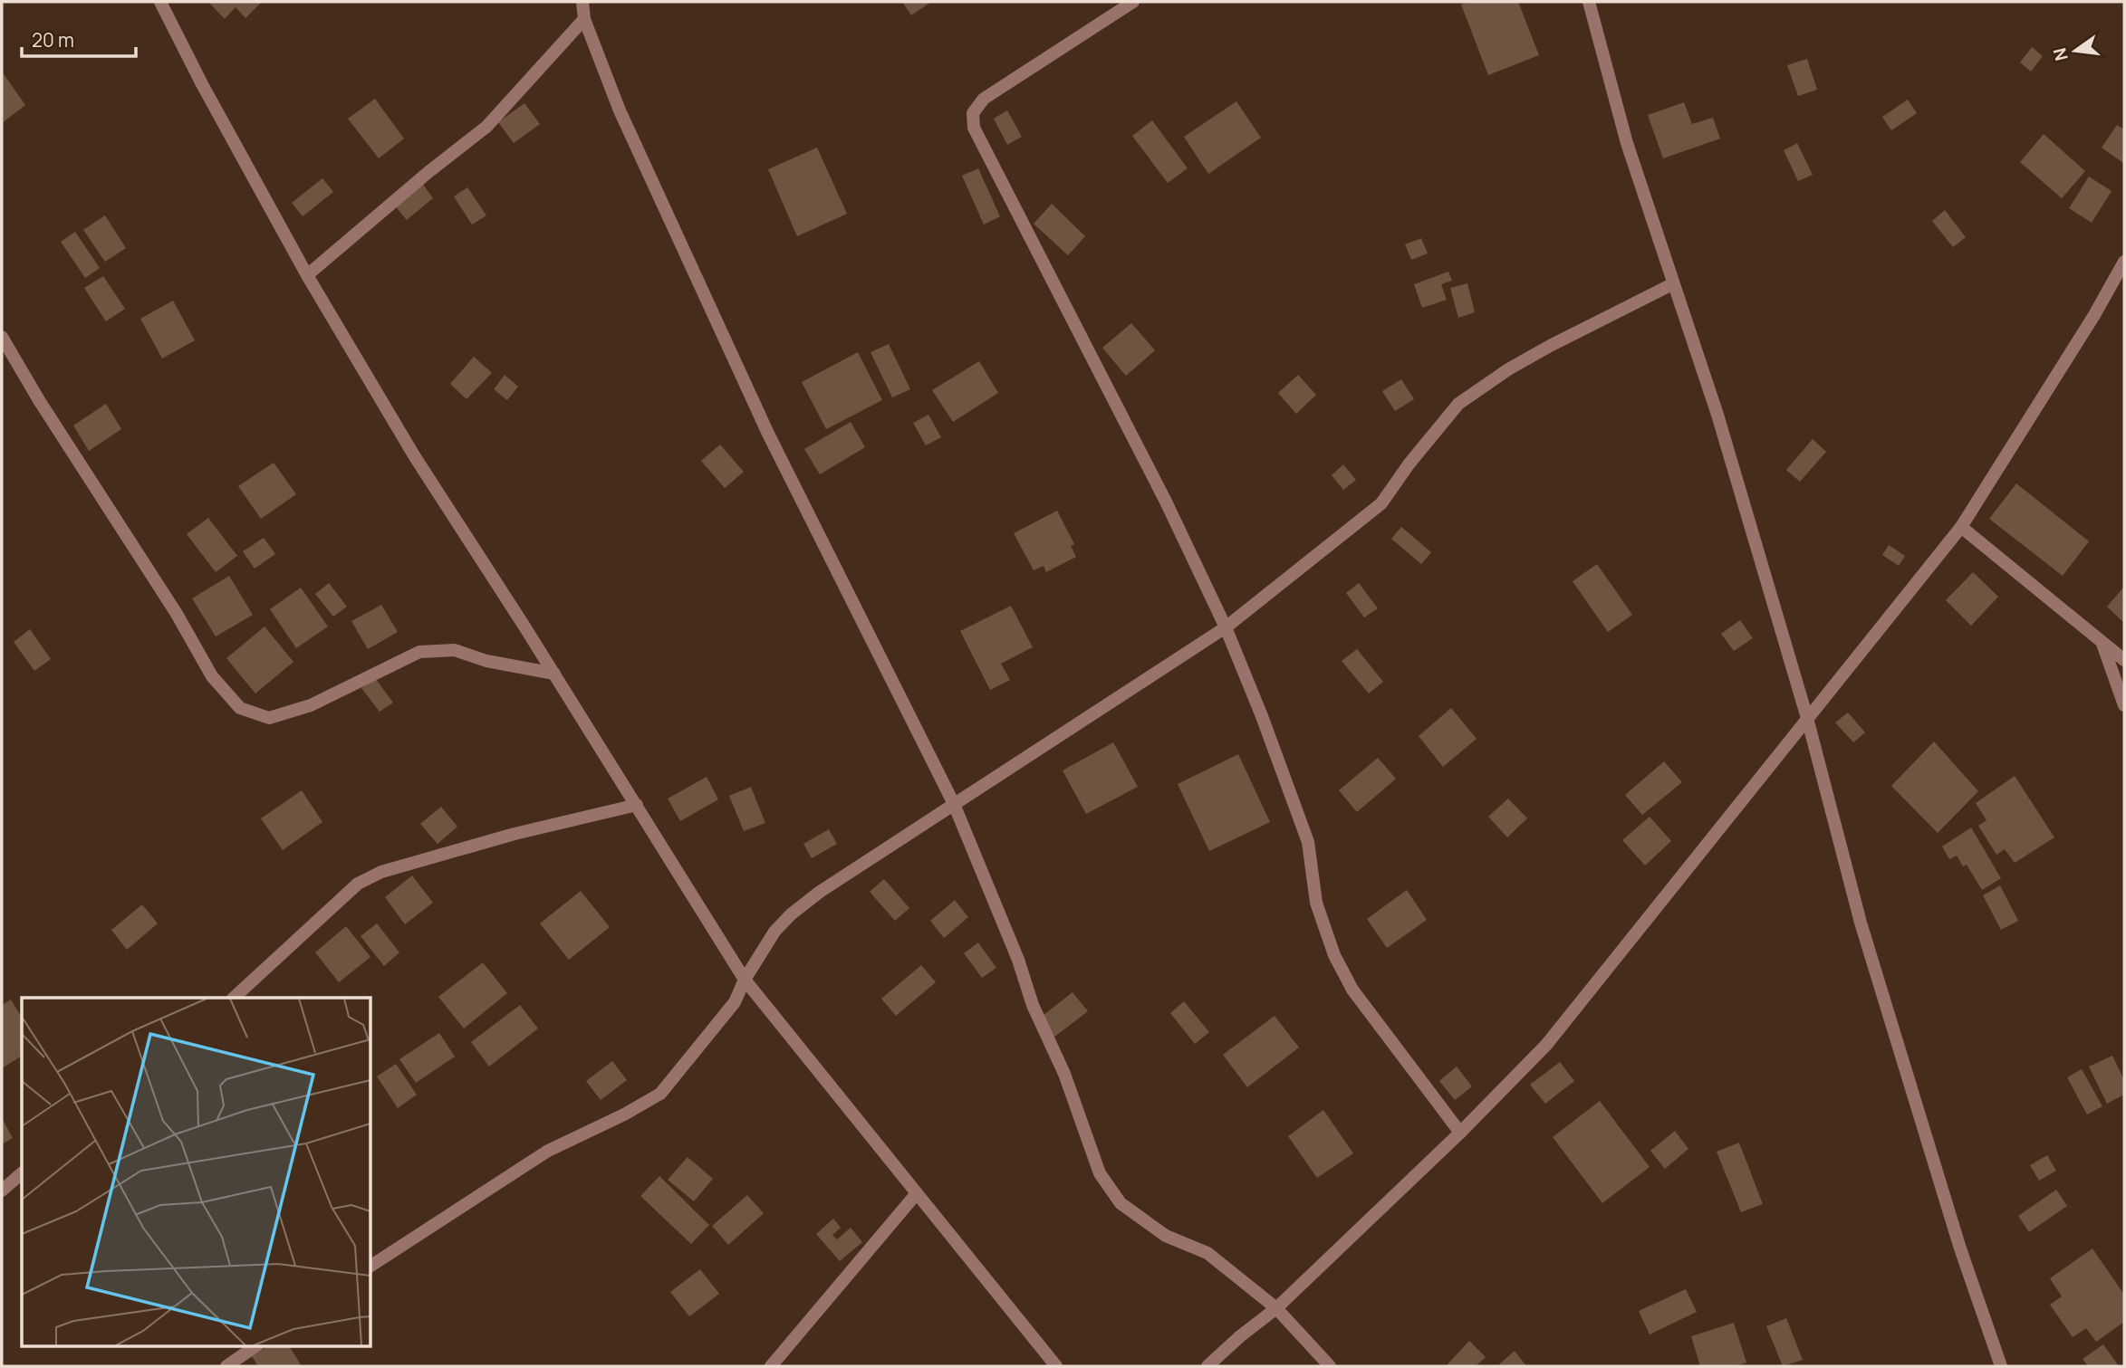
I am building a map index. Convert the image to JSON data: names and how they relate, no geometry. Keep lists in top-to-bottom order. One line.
{"scale_bar":"20 m","north":"left"}
